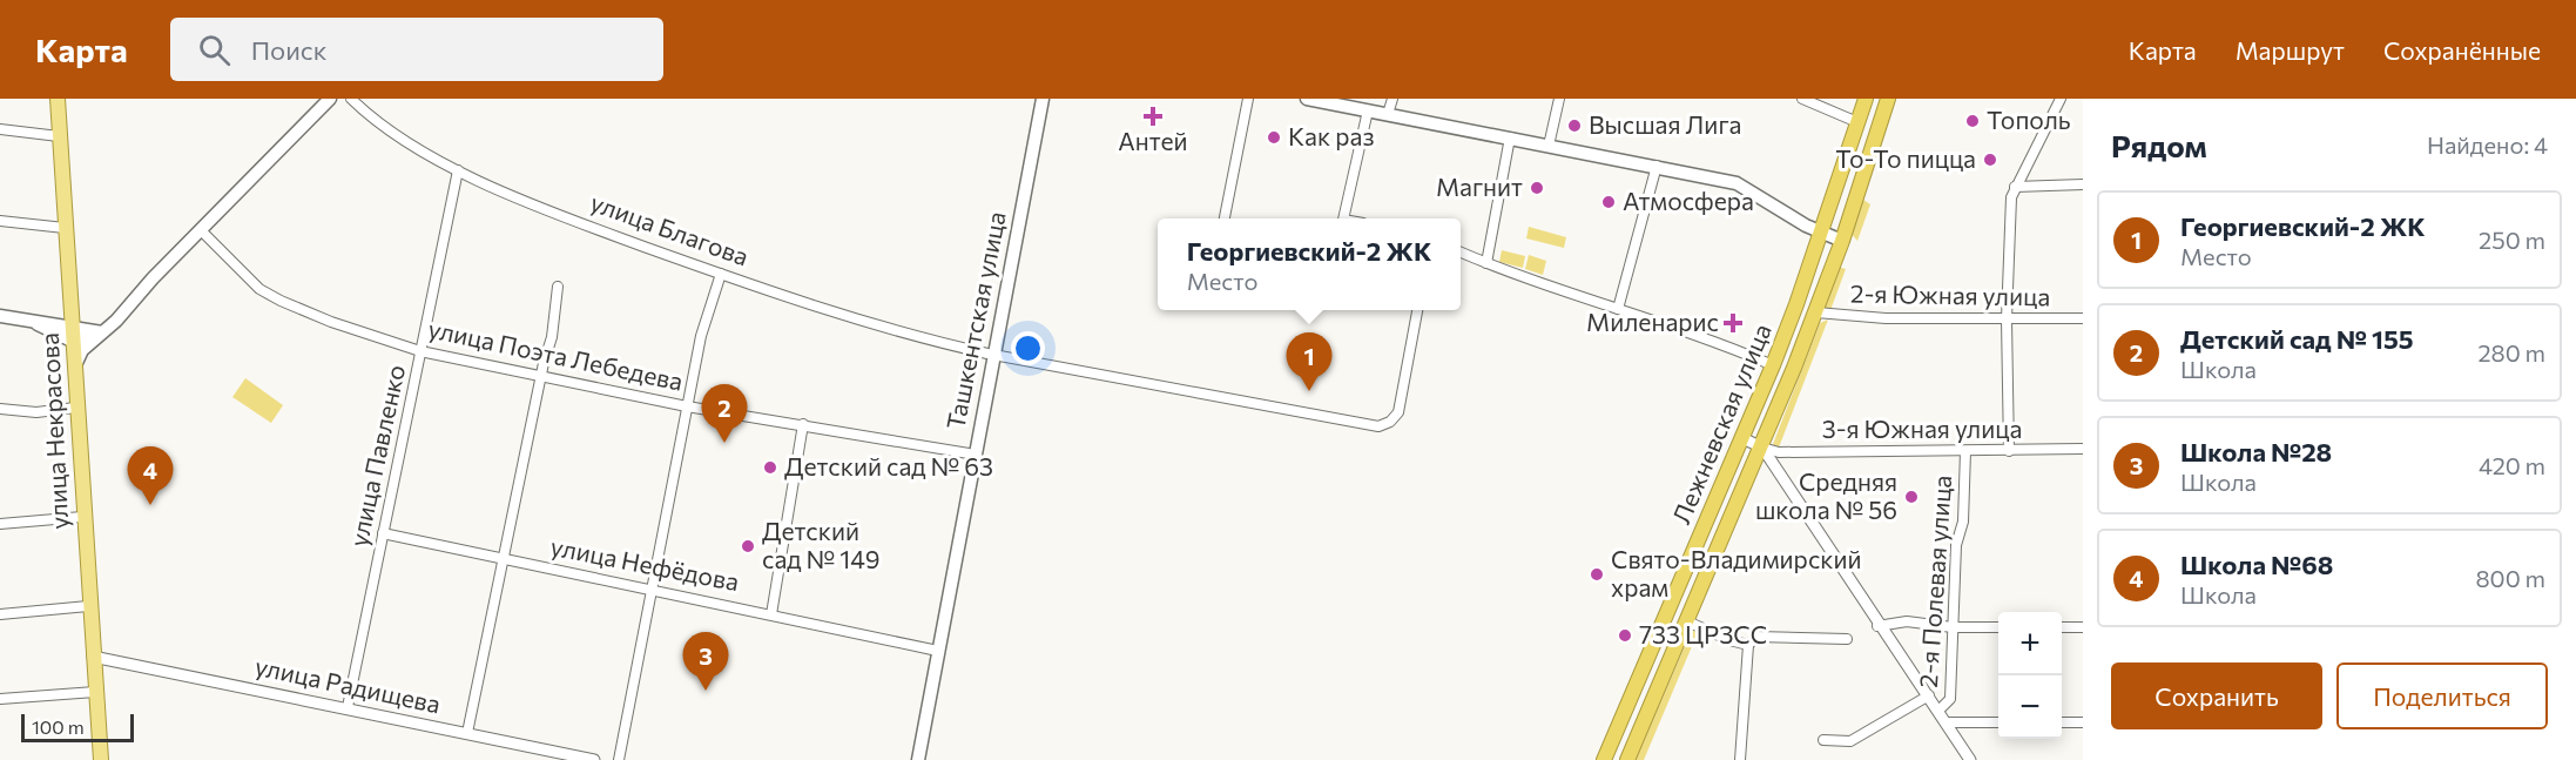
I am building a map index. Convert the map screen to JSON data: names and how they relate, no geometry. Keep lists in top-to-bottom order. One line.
{"streets":{"highway":["Лежневская улица"],"main road":["Ташкентская улица","улица Некрасова"],"street":["улица Благова","2-я Южная улица","улица Поэта Лебедева","3-я Южная улица","улица Павленко","улица Нефёдова","2-я Полевая улица","улица Радищева"]},"crossings":[["улица Благова","Ташкентская улица"],["улица Благова","улица Павленко"],["2-я Южная улица","Лежневская улица"],["Ташкентская улица","улица Поэта Лебедева"],["Ташкентская улица","улица Нефёдова"],["улица Поэта Лебедева","улица Павленко"],["Лежневская улица","3-я Южная улица"],["3-я Южная улица","2-я Полевая улица"],["улица Некрасова","улица Радищева"],["улица Павленко","улица Нефёдова"],["улица Павленко","улица Радищева"]],"places":{"health":["Антей","Миленарис"],"other":["Тополь","Высшая Лига","Как раз","То-То пицца","Магнит","Атмосфера","Детский сад № 63","Средняя школа № 56","Детский сад № 149","Свято-Владимирский храм","733 ЦРЗСС"]},"scale_bar":"100 m","page":{"header":"Карта","search":"Поиск","nav":["Карта","Маршрут","Сохранённые"],"heading":["Рядом","Найдено: 4"],"list":[{"mark":"1","name":"Георгиевский-2 ЖК","note":"Место","value":"250 m"},{"mark":"2","name":"Детский сад № 155","note":"Школа","value":"280 m"},{"mark":"3","name":"Школа №28","note":"Школа","value":"420 m"},{"mark":"4","name":"Школа №68","note":"Школа","value":"800 m"}],"popup":["Георгиевский-2 ЖК","Место"],"pins":["1","2","4","3"],"map_buttons":["+","−"],"buttons":["Сохранить","Поделиться"],"scale":"100 m"}}
